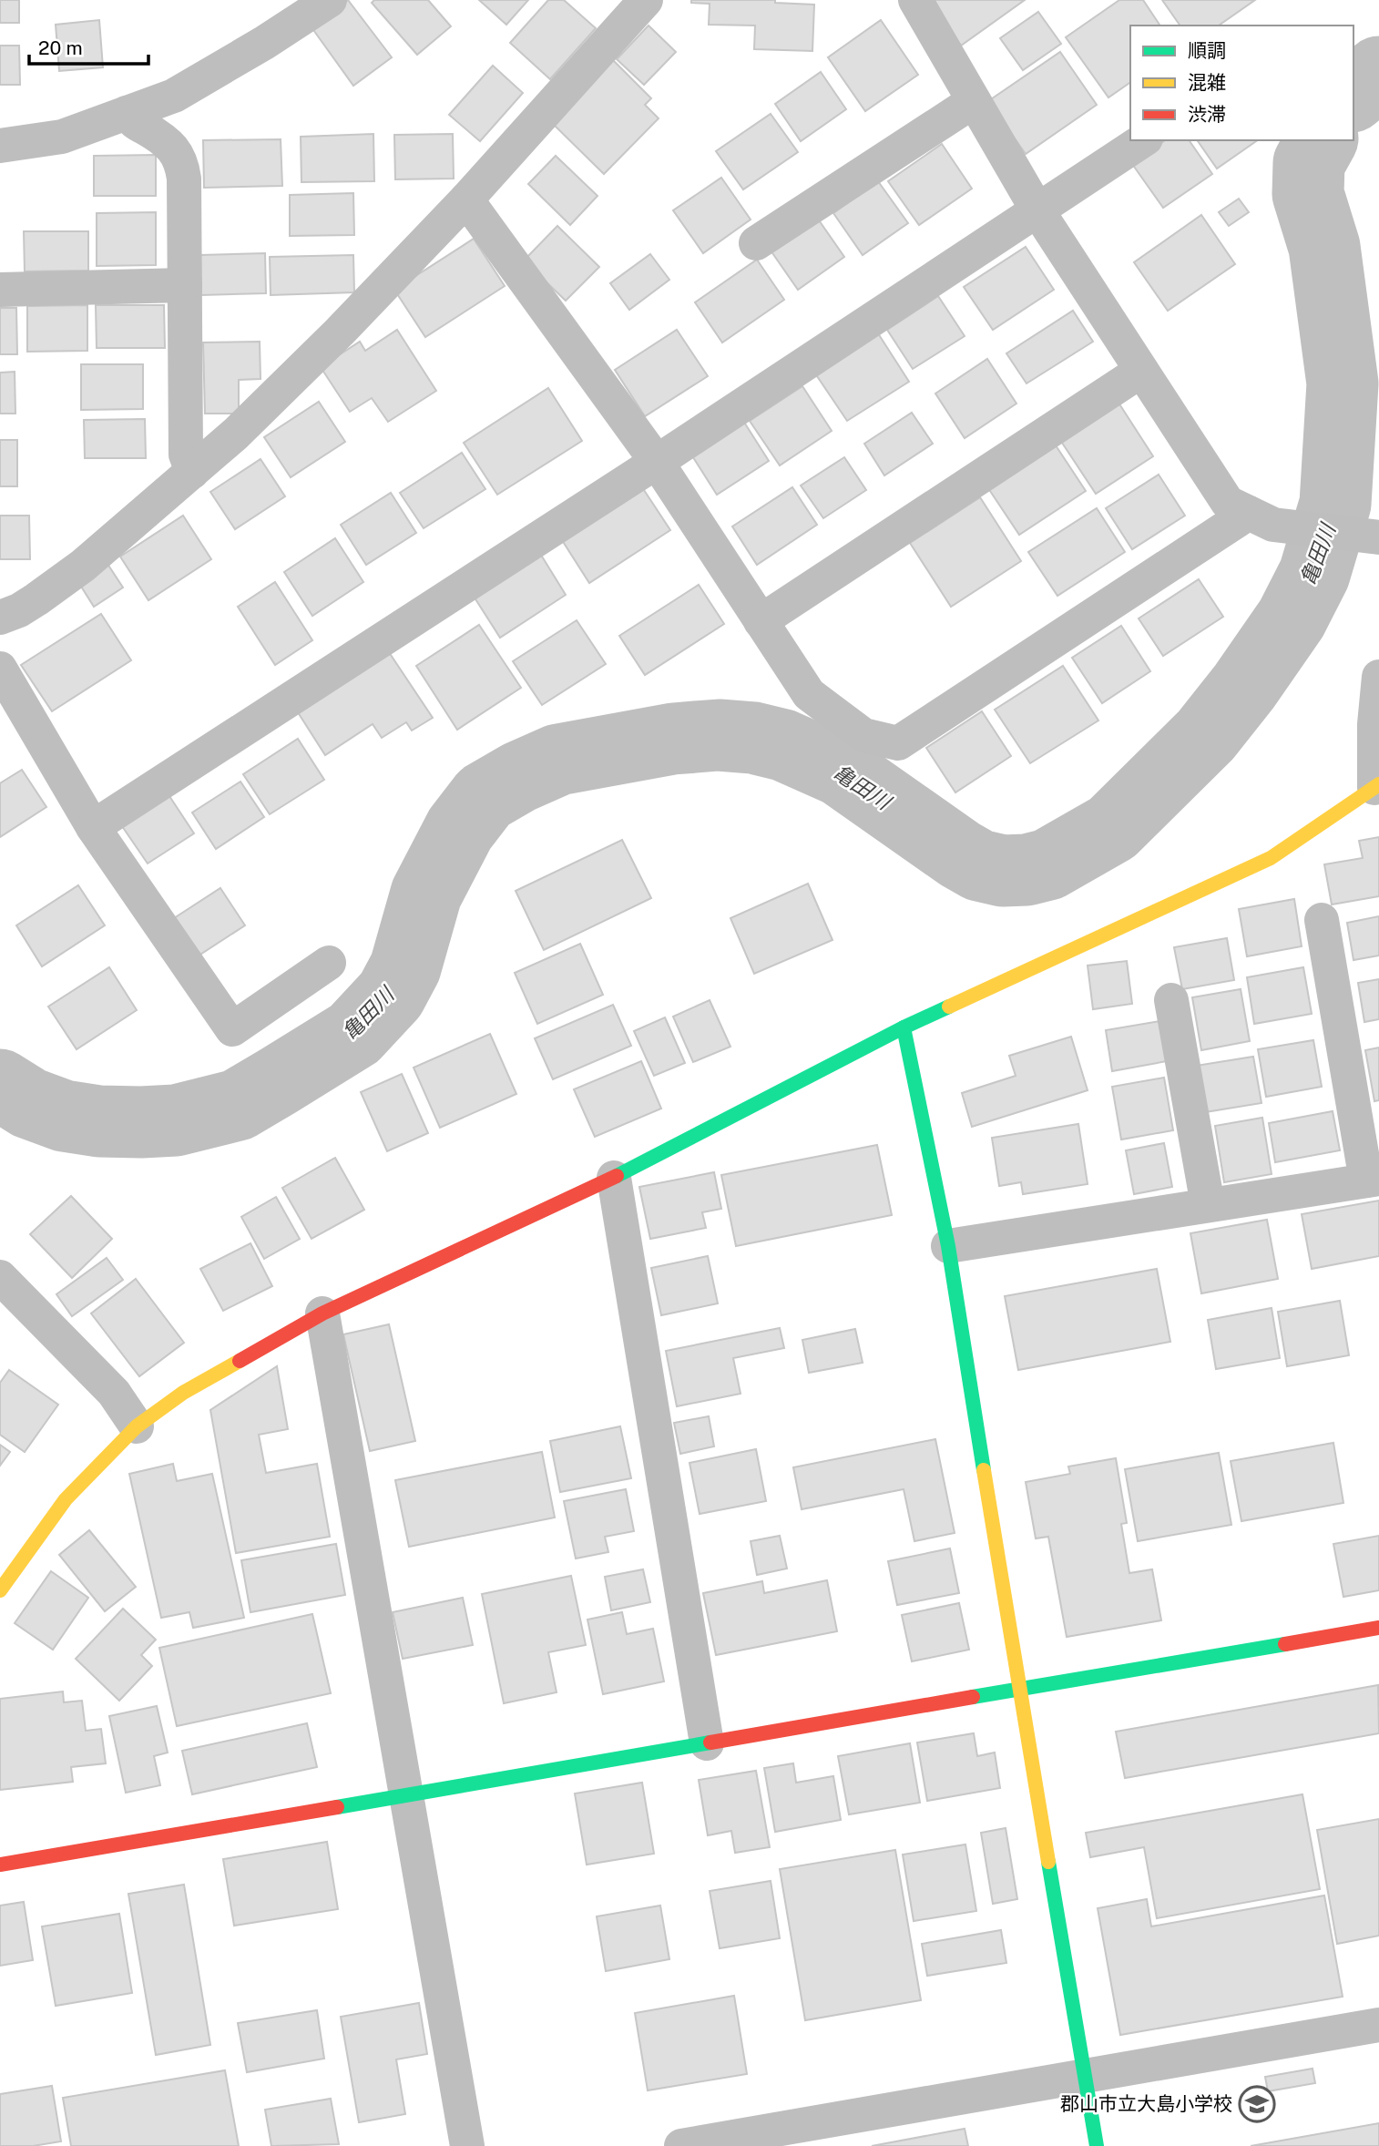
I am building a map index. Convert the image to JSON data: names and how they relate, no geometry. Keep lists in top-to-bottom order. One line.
{"water":["亀田川"],"places":{"school or university":["郡山市立大島小学校"]},"legend":["順調","混雑","渋滞"],"scale_bar":"20 m"}
